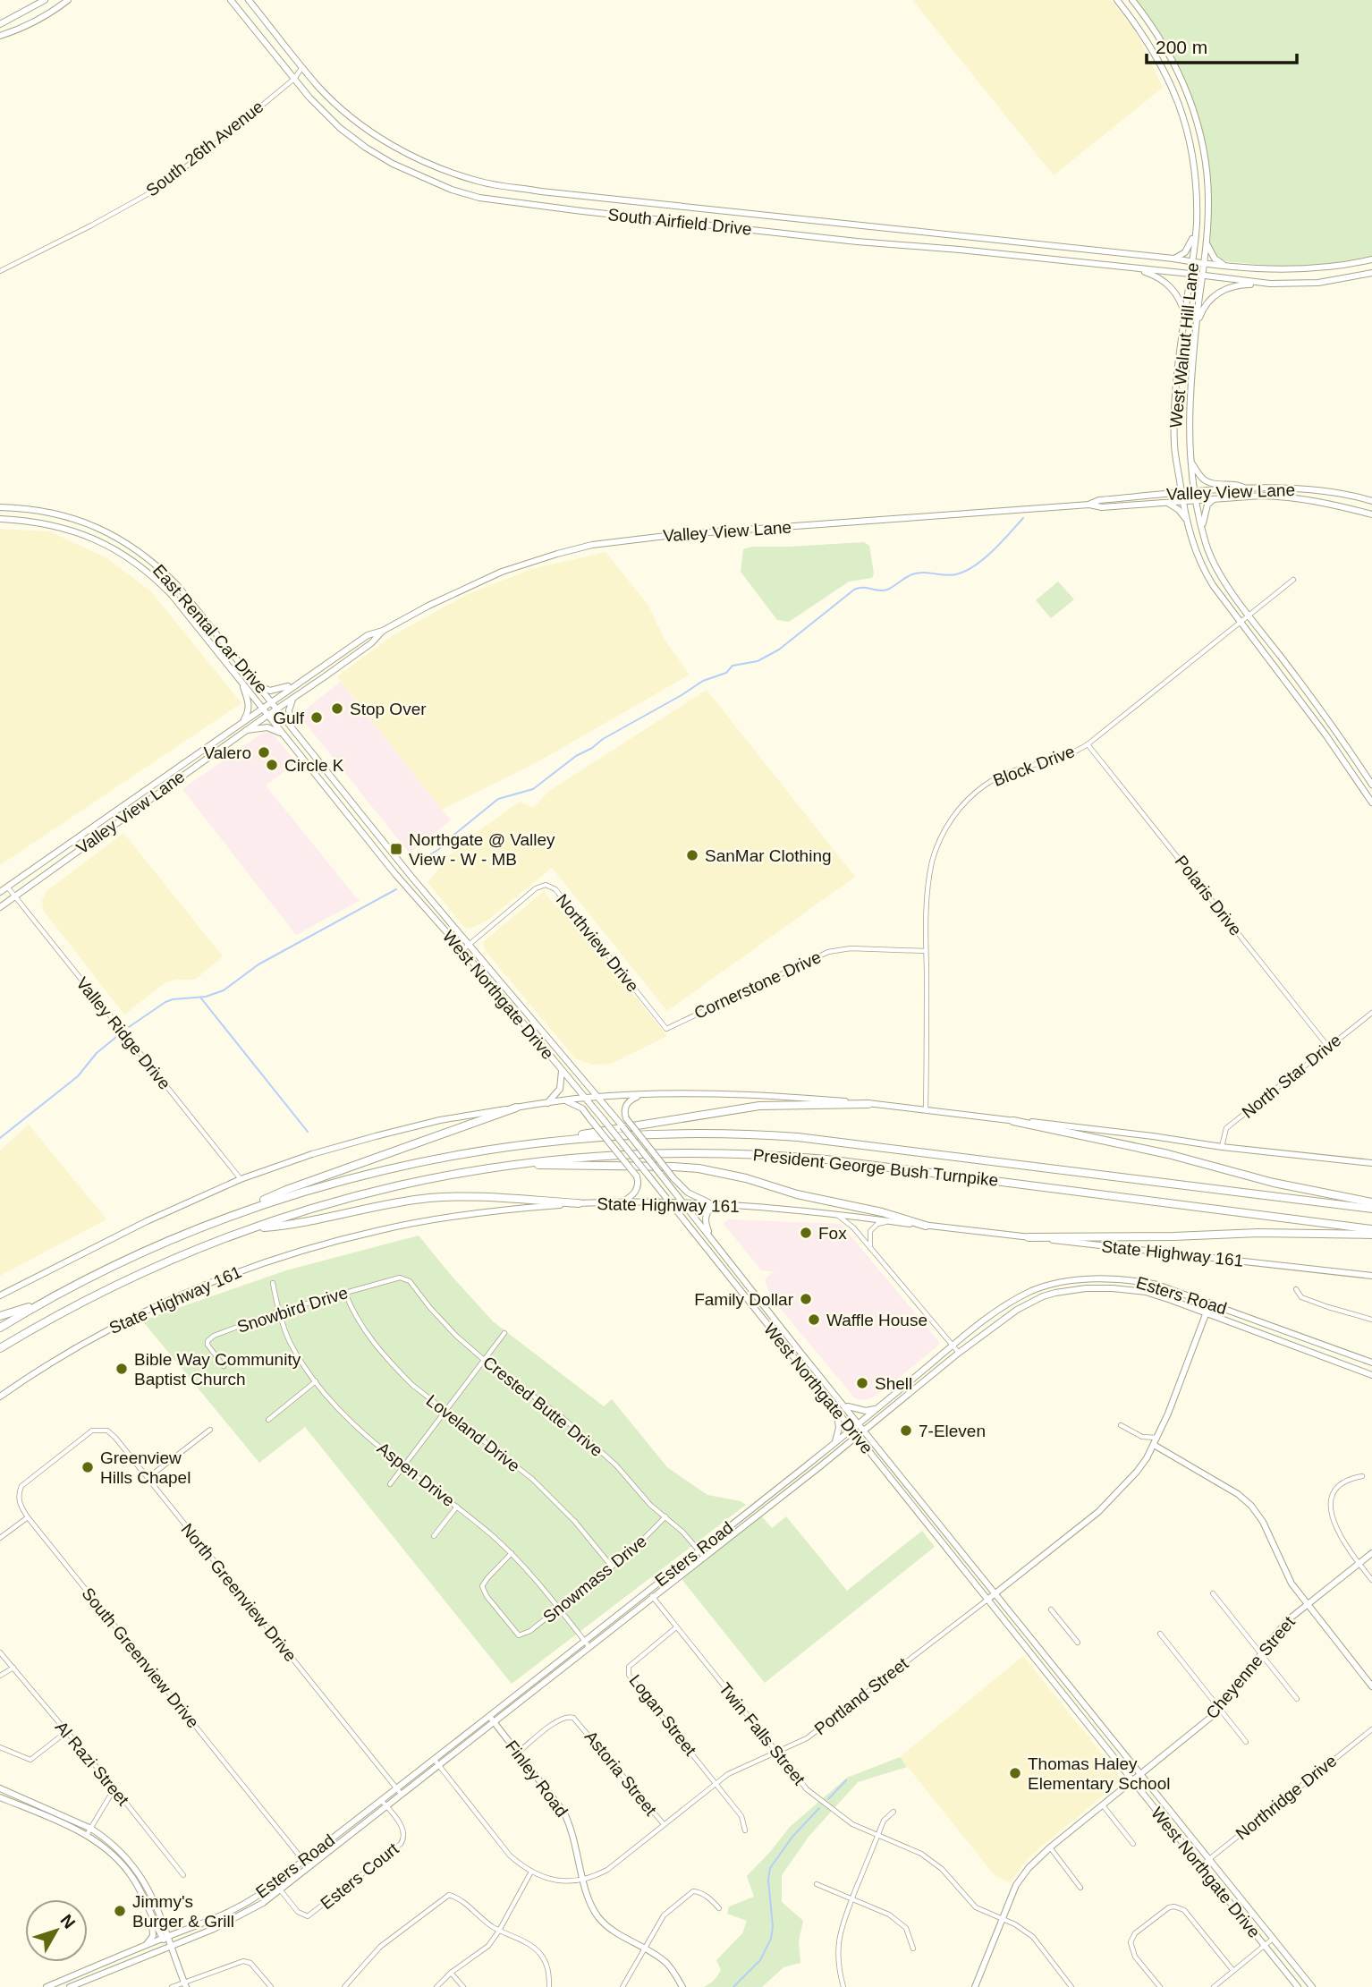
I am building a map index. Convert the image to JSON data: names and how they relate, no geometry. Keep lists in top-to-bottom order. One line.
{"streets":{"highway":["President George Bush Turnpike"],"main road":["South Airfield Drive","West Walnut Hill Lane","Valley View Lane","East Rental Car Drive","West Northgate Drive","State Highway 161","Esters Road","Cheyenne Street","Portland Street","Finley Road"],"street":["South 26th Avenue","Block Drive","Polaris Drive","Northview Drive","Cornerstone Drive","Valley Ridge Drive","North Star Drive","Snowbird Drive","Crested Butte Drive","Loveland Drive","Aspen Drive","Snowmass Drive","North Greenview Drive","South Greenview Drive","Logan Street","Twin Falls Street","Al Razi Street","Astoria Street","Northridge Drive","Esters Court"]},"crossings":[["South 26th Avenue","South Airfield Drive"],["South Airfield Drive","West Walnut Hill Lane"],["West Walnut Hill Lane","Valley View Lane"],["West Walnut Hill Lane","Block Drive"],["Valley View Lane","East Rental Car Drive"],["Valley View Lane","West Northgate Drive"],["Valley View Lane","Valley Ridge Drive"],["East Rental Car Drive","West Northgate Drive"],["Block Drive","Polaris Drive"],["Block Drive","Cornerstone Drive"],["Polaris Drive","North Star Drive"],["Northview Drive","Cornerstone Drive"],["Northview Drive","West Northgate Drive"],["West Northgate Drive","State Highway 161"],["West Northgate Drive","Esters Road"],["West Northgate Drive","Cheyenne Street"],["West Northgate Drive","Portland Street"],["West Northgate Drive","Northridge Drive"],["Esters Road","Crested Butte Drive"],["Esters Road","Aspen Drive"],["Esters Road","North Greenview Drive"],["Esters Road","South Greenview Drive"],["Esters Road","Portland Street"],["Esters Road","Twin Falls Street"],["Esters Road","Finley Road"],["Esters Road","Esters Court"],["Snowbird Drive","Crested Butte Drive"],["Snowbird Drive","Loveland Drive"],["Snowbird Drive","Aspen Drive"],["Crested Butte Drive","Snowmass Drive"],["Loveland Drive","Snowmass Drive"],["Aspen Drive","Snowmass Drive"],["North Greenview Drive","South Greenview Drive"],["Cheyenne Street","Twin Falls Street"],["Portland Street","Logan Street"],["Portland Street","Twin Falls Street"],["Portland Street","Astoria Street"],["Portland Street","Finley Road"],["Logan Street","Twin Falls Street"],["Astoria Street","Finley Road"]],"places":{"other":["Stop Over","Gulf","Valero","Circle K","SanMar Clothing","Fox","Family Dollar","Waffle House","Bible Way Community Baptist Church","Shell","7-Eleven","Greenview Hills Chapel","Thomas Haley Elementary School","Jimmy's Burger & Grill"],"transit":["Northgate @ Valley View - W - MB"]},"scale_bar":"200 m","north":"top right"}
